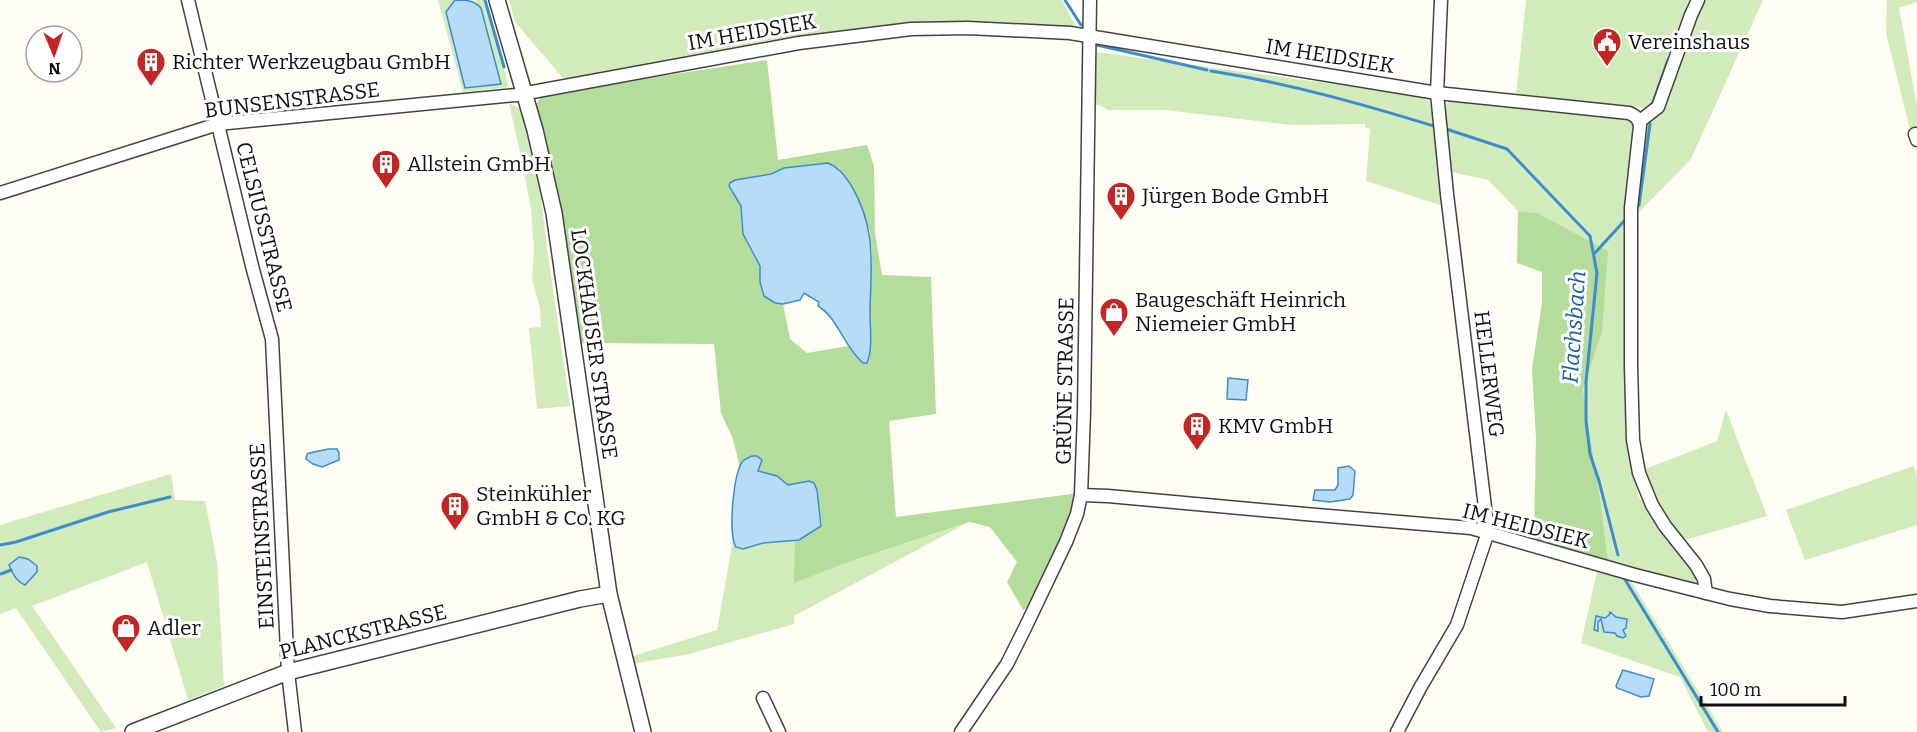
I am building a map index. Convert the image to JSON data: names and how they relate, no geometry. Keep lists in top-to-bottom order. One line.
{"streets":{"street":["IM HEIDSIEK","BUNSENSTRASSE","CELSIUSSTRASSE","LOCKHAUSER STRASSE","HELLERWEG","GRÜNE STRASSE","EINSTEINSTRASSE","PLANCKSTRASSE"]},"crossings":[["IM HEIDSIEK","BUNSENSTRASSE"],["IM HEIDSIEK","LOCKHAUSER STRASSE"],["IM HEIDSIEK","HELLERWEG"],["IM HEIDSIEK","GRÜNE STRASSE"],["BUNSENSTRASSE","CELSIUSSTRASSE"],["BUNSENSTRASSE","LOCKHAUSER STRASSE"],["CELSIUSSTRASSE","EINSTEINSTRASSE"],["LOCKHAUSER STRASSE","PLANCKSTRASSE"],["EINSTEINSTRASSE","PLANCKSTRASSE"]],"water":["Flachsbach"],"places":{"public building":["Vereinshaus"],"building":["Richter Werkzeugbau GmbH","Allstein GmbH","Jürgen Bode GmbH","KMV GmbH","Steinkühler GmbH & Co. KG"],"shop":["Baugeschäft Heinrich Niemeier GmbH","Adler"]},"scale_bar":"100 m","north":"bottom"}
